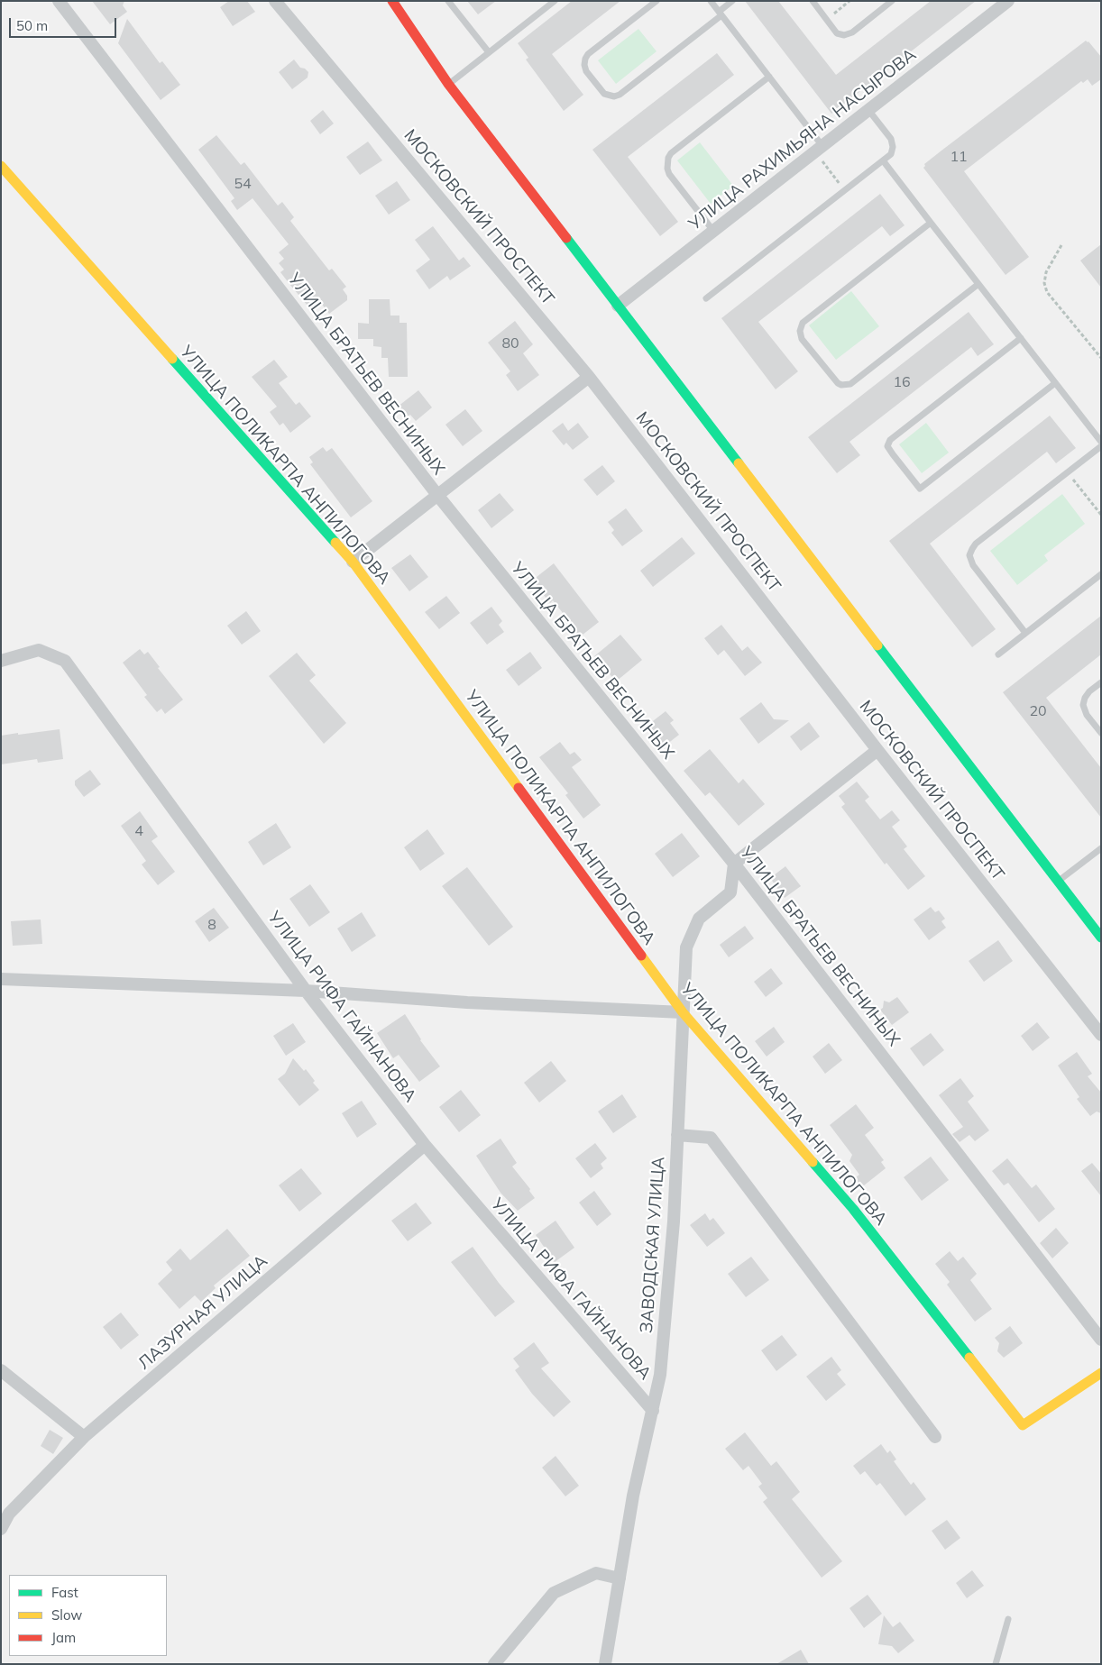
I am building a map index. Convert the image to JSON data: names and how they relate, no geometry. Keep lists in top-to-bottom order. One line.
{"streets":{"street":["УЛИЦА РАХИМЬЯНА НАСЫРОВА","МОСКОВСКИЙ ПРОСПЕКТ","УЛИЦА БРАТЬЕВ ВЕСНИНЫХ","УЛИЦА ПОЛИКАРПА АНПИЛОГОВА","УЛИЦА РИФА ГАЙНАНОВА","ЗАВОДСКАЯ УЛИЦА","ЛАЗУРНАЯ УЛИЦА"]},"crossings":[["УЛИЦА БРАТЬЕВ ВЕСНИНЫХ","ЗАВОДСКАЯ УЛИЦА"],["УЛИЦА ПОЛИКАРПА АНПИЛОГОВА","ЗАВОДСКАЯ УЛИЦА"],["УЛИЦА РИФА ГАЙНАНОВА","ЗАВОДСКАЯ УЛИЦА"],["УЛИЦА РИФА ГАЙНАНОВА","ЛАЗУРНАЯ УЛИЦА"]],"house_numbers":["11","54","80","16","20","4","8"],"legend":["Fast","Slow","Jam"],"scale_bar":"50 m"}
